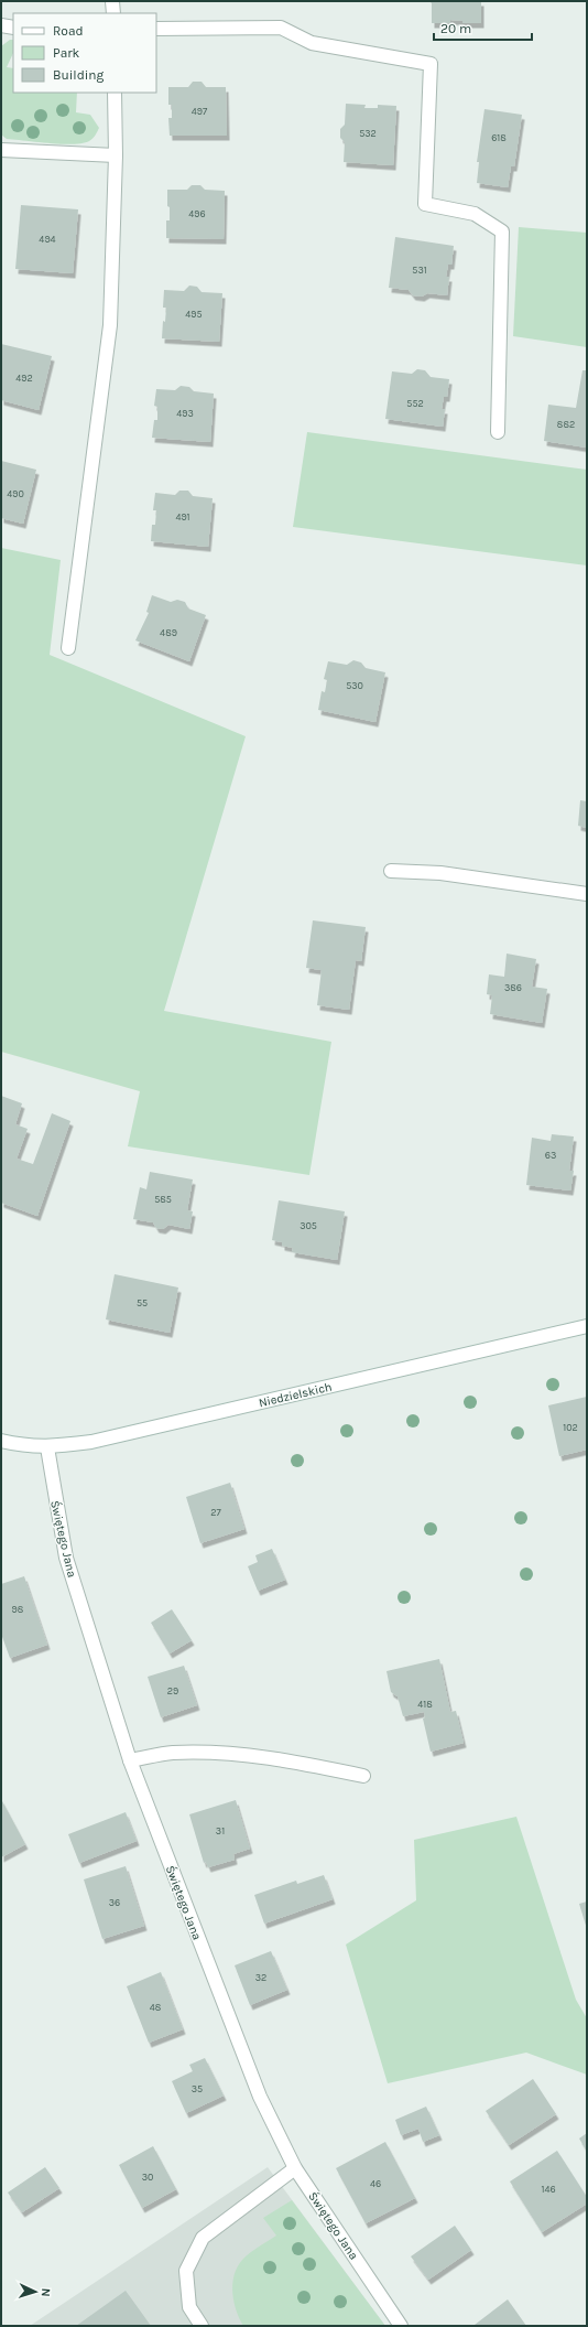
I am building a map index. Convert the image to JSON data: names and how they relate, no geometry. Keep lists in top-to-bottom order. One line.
{"streets":{"street":["Niedzielskich","Świętego Jana"]},"crossings":[["Niedzielskich","Świętego Jana"]],"house_numbers":["497","532","618","496","494","531","495","492","552","493","882","490","491","489","530","386","63","585","305","55","102","27","98","29","418","31","36","32","48","35","30","46","146"],"legend":["Road","Park","Building"],"scale_bar":"20 m","north":"right"}
